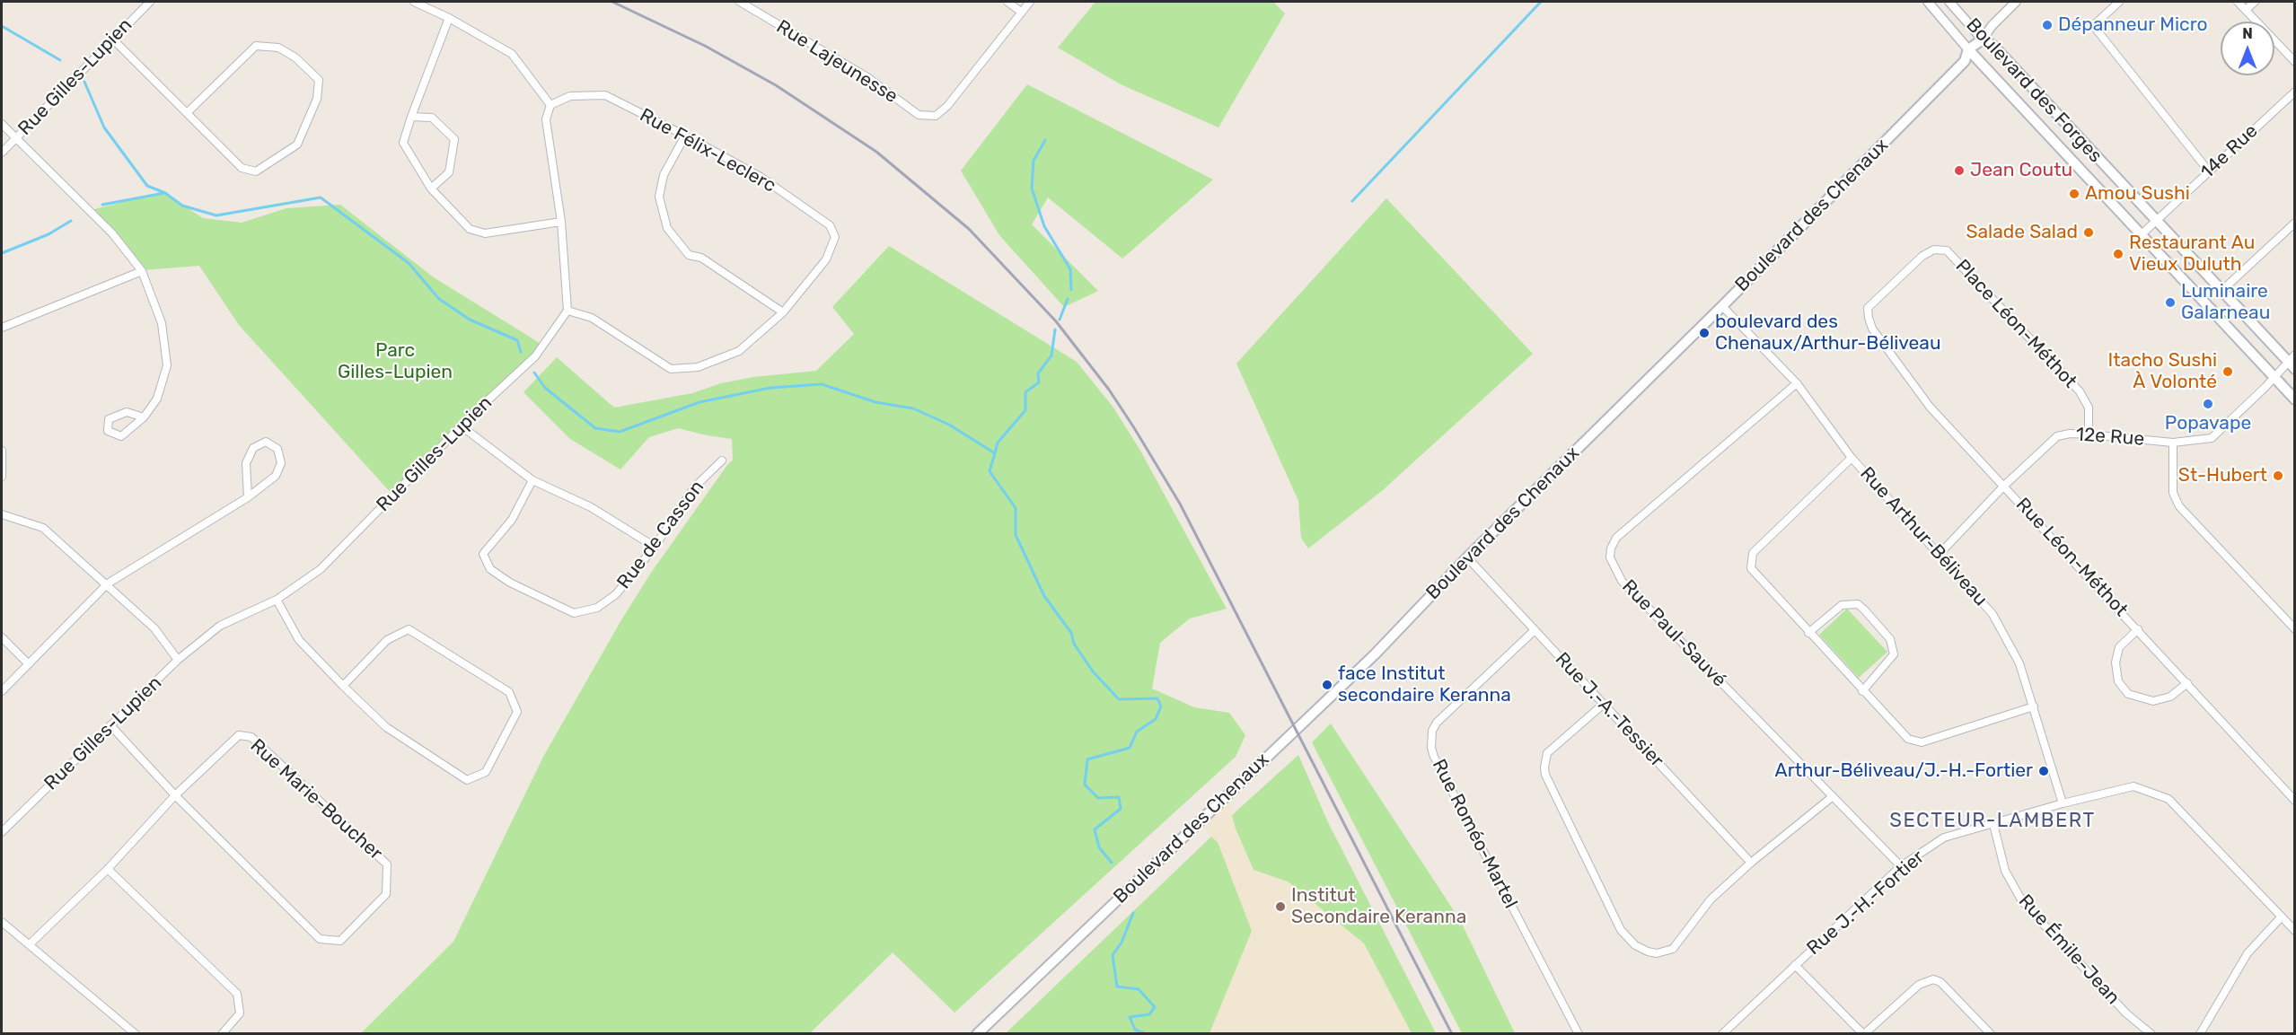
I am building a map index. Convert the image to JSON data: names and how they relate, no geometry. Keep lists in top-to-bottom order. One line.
{"streets":{"main road":["Boulevard des Forges","Boulevard des Chenaux"],"street":["Rue Lajeunesse","Rue Gilles-Lupien","Rue Félix-Leclerc","14e Rue","Place Léon-Méthot","12e Rue","Rue de Casson","Rue Arthur-Béliveau","Rue Léon-Méthot","Rue Paul-Sauvé","Rue J.-A.-Tessier","Rue Marie-Boucher","Rue Roméo-Martel","Rue J.-H.-Fortier","Rue Émile-Jean"]},"crossings":[["Rue Gilles-Lupien","Rue Félix-Leclerc"],["Rue Gilles-Lupien","Rue Marie-Boucher"],["Boulevard des Forges","14e Rue"],["Boulevard des Forges","Boulevard des Chenaux"],["Boulevard des Forges","12e Rue"],["Boulevard des Chenaux","Rue Arthur-Béliveau"],["Boulevard des Chenaux","Rue J.-A.-Tessier"],["Place Léon-Méthot","12e Rue"],["Place Léon-Méthot","Rue Léon-Méthot"],["12e Rue","Rue Arthur-Béliveau"],["12e Rue","Rue Léon-Méthot"],["Rue Arthur-Béliveau","Rue Paul-Sauvé"],["Rue Arthur-Béliveau","Rue J.-H.-Fortier"],["Rue Paul-Sauvé","Rue J.-H.-Fortier"],["Rue J.-A.-Tessier","Rue Roméo-Martel"],["Rue J.-H.-Fortier","Rue Émile-Jean"]],"districts":["SECTEUR-LAMBERT"],"parks":["Parc Gilles-Lupien"],"places":["Dépanneur Micro","Jean Coutu","Amou Sushi","Salade Salad","Restaurant Au Vieux Duluth","Luminaire Galarneau","boulevard des Chenaux/Arthur-Béliveau","Itacho Sushi À Volonté","Popavape","St-Hubert","face Institut secondaire Keranna","Arthur-Béliveau/J.-H.-Fortier","Institut Secondaire Keranna"],"north":"top"}
